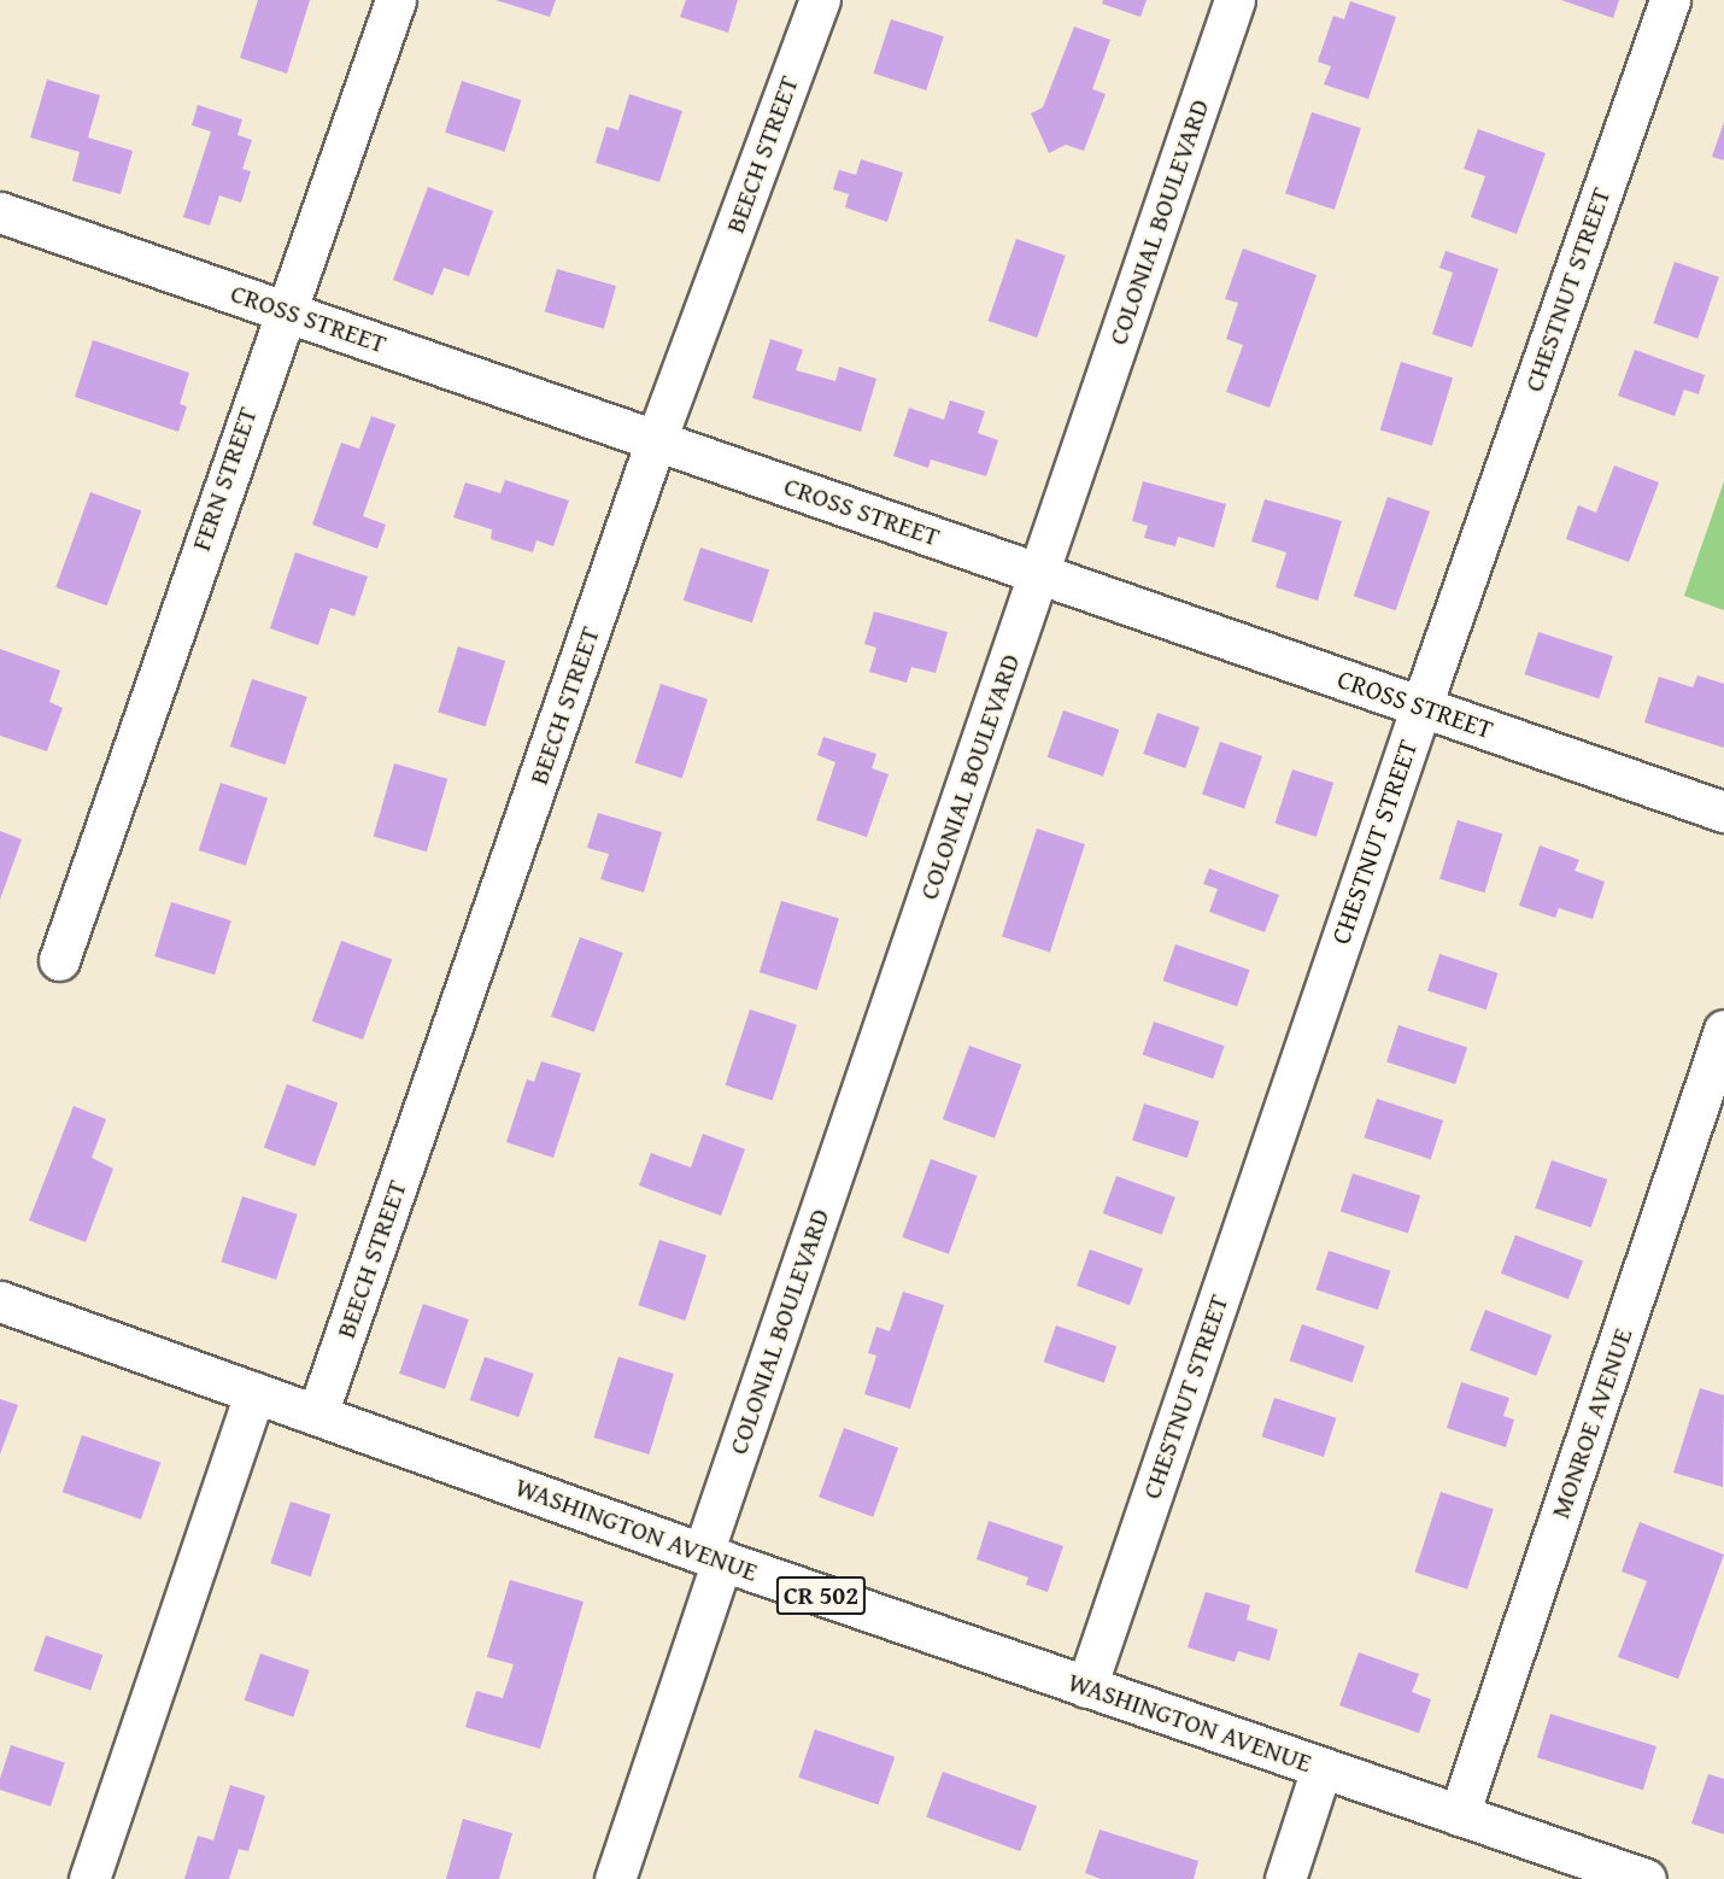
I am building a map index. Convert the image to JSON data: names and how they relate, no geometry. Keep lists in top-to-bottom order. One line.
{"streets":{"street":["BEECH STREET","COLONIAL BOULEVARD","CHESTNUT STREET","CROSS STREET","FERN STREET","MONROE AVENUE","WASHINGTON AVENUE","CR 502"]},"crossings":[["BEECH STREET","CROSS STREET"],["BEECH STREET","WASHINGTON AVENUE"],["COLONIAL BOULEVARD","CROSS STREET"],["COLONIAL BOULEVARD","WASHINGTON AVENUE"],["CHESTNUT STREET","CROSS STREET"],["CHESTNUT STREET","WASHINGTON AVENUE"],["CROSS STREET","FERN STREET"],["MONROE AVENUE","WASHINGTON AVENUE"]]}
